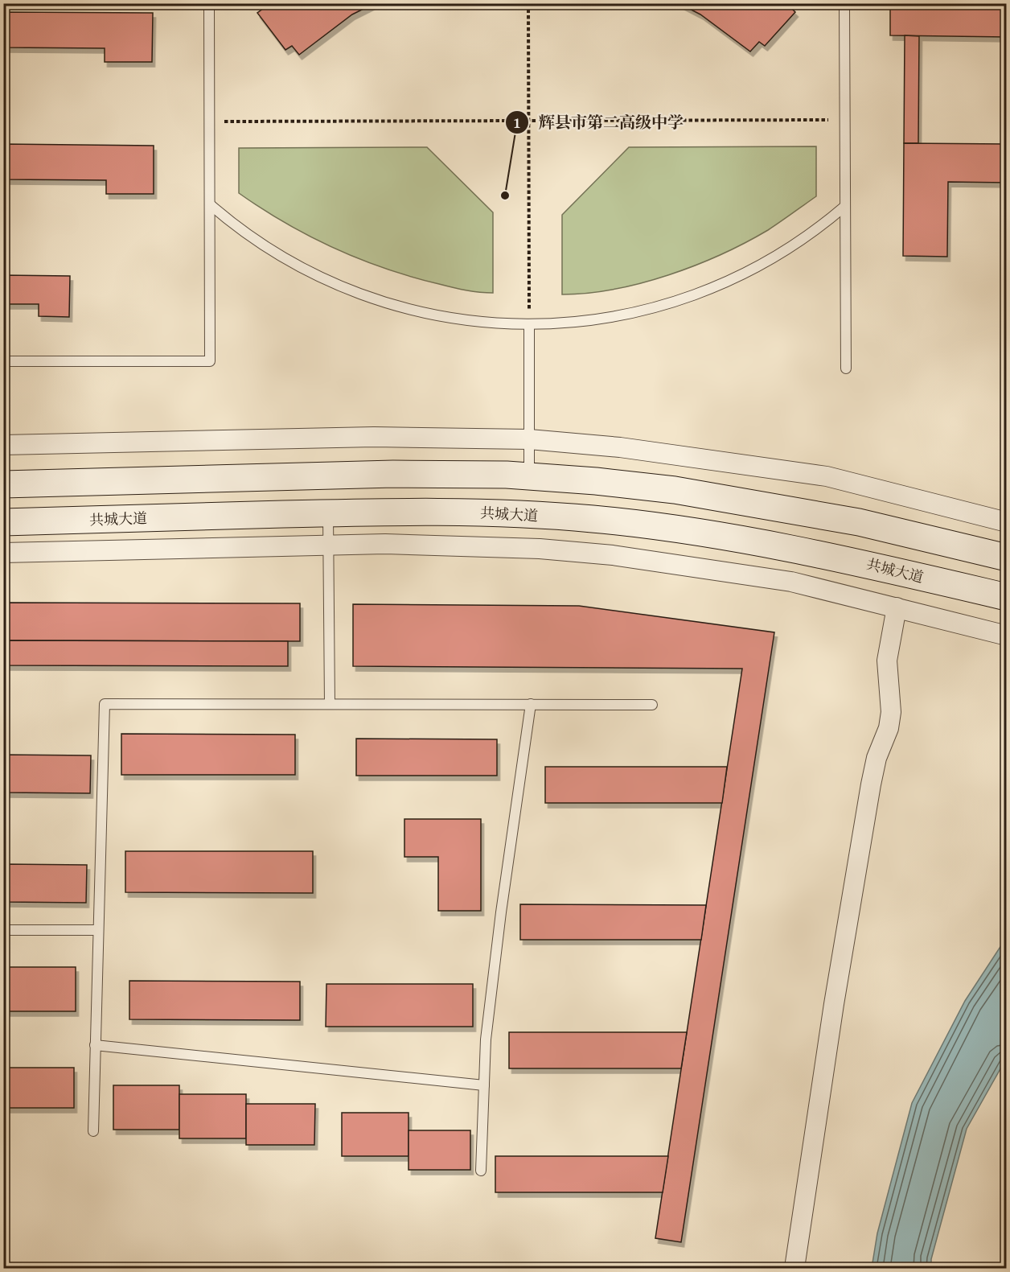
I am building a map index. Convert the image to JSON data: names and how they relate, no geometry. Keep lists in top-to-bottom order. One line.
{"streets":{"main road":["共城大道"]},"places":["辉县市第二高级中学"]}
